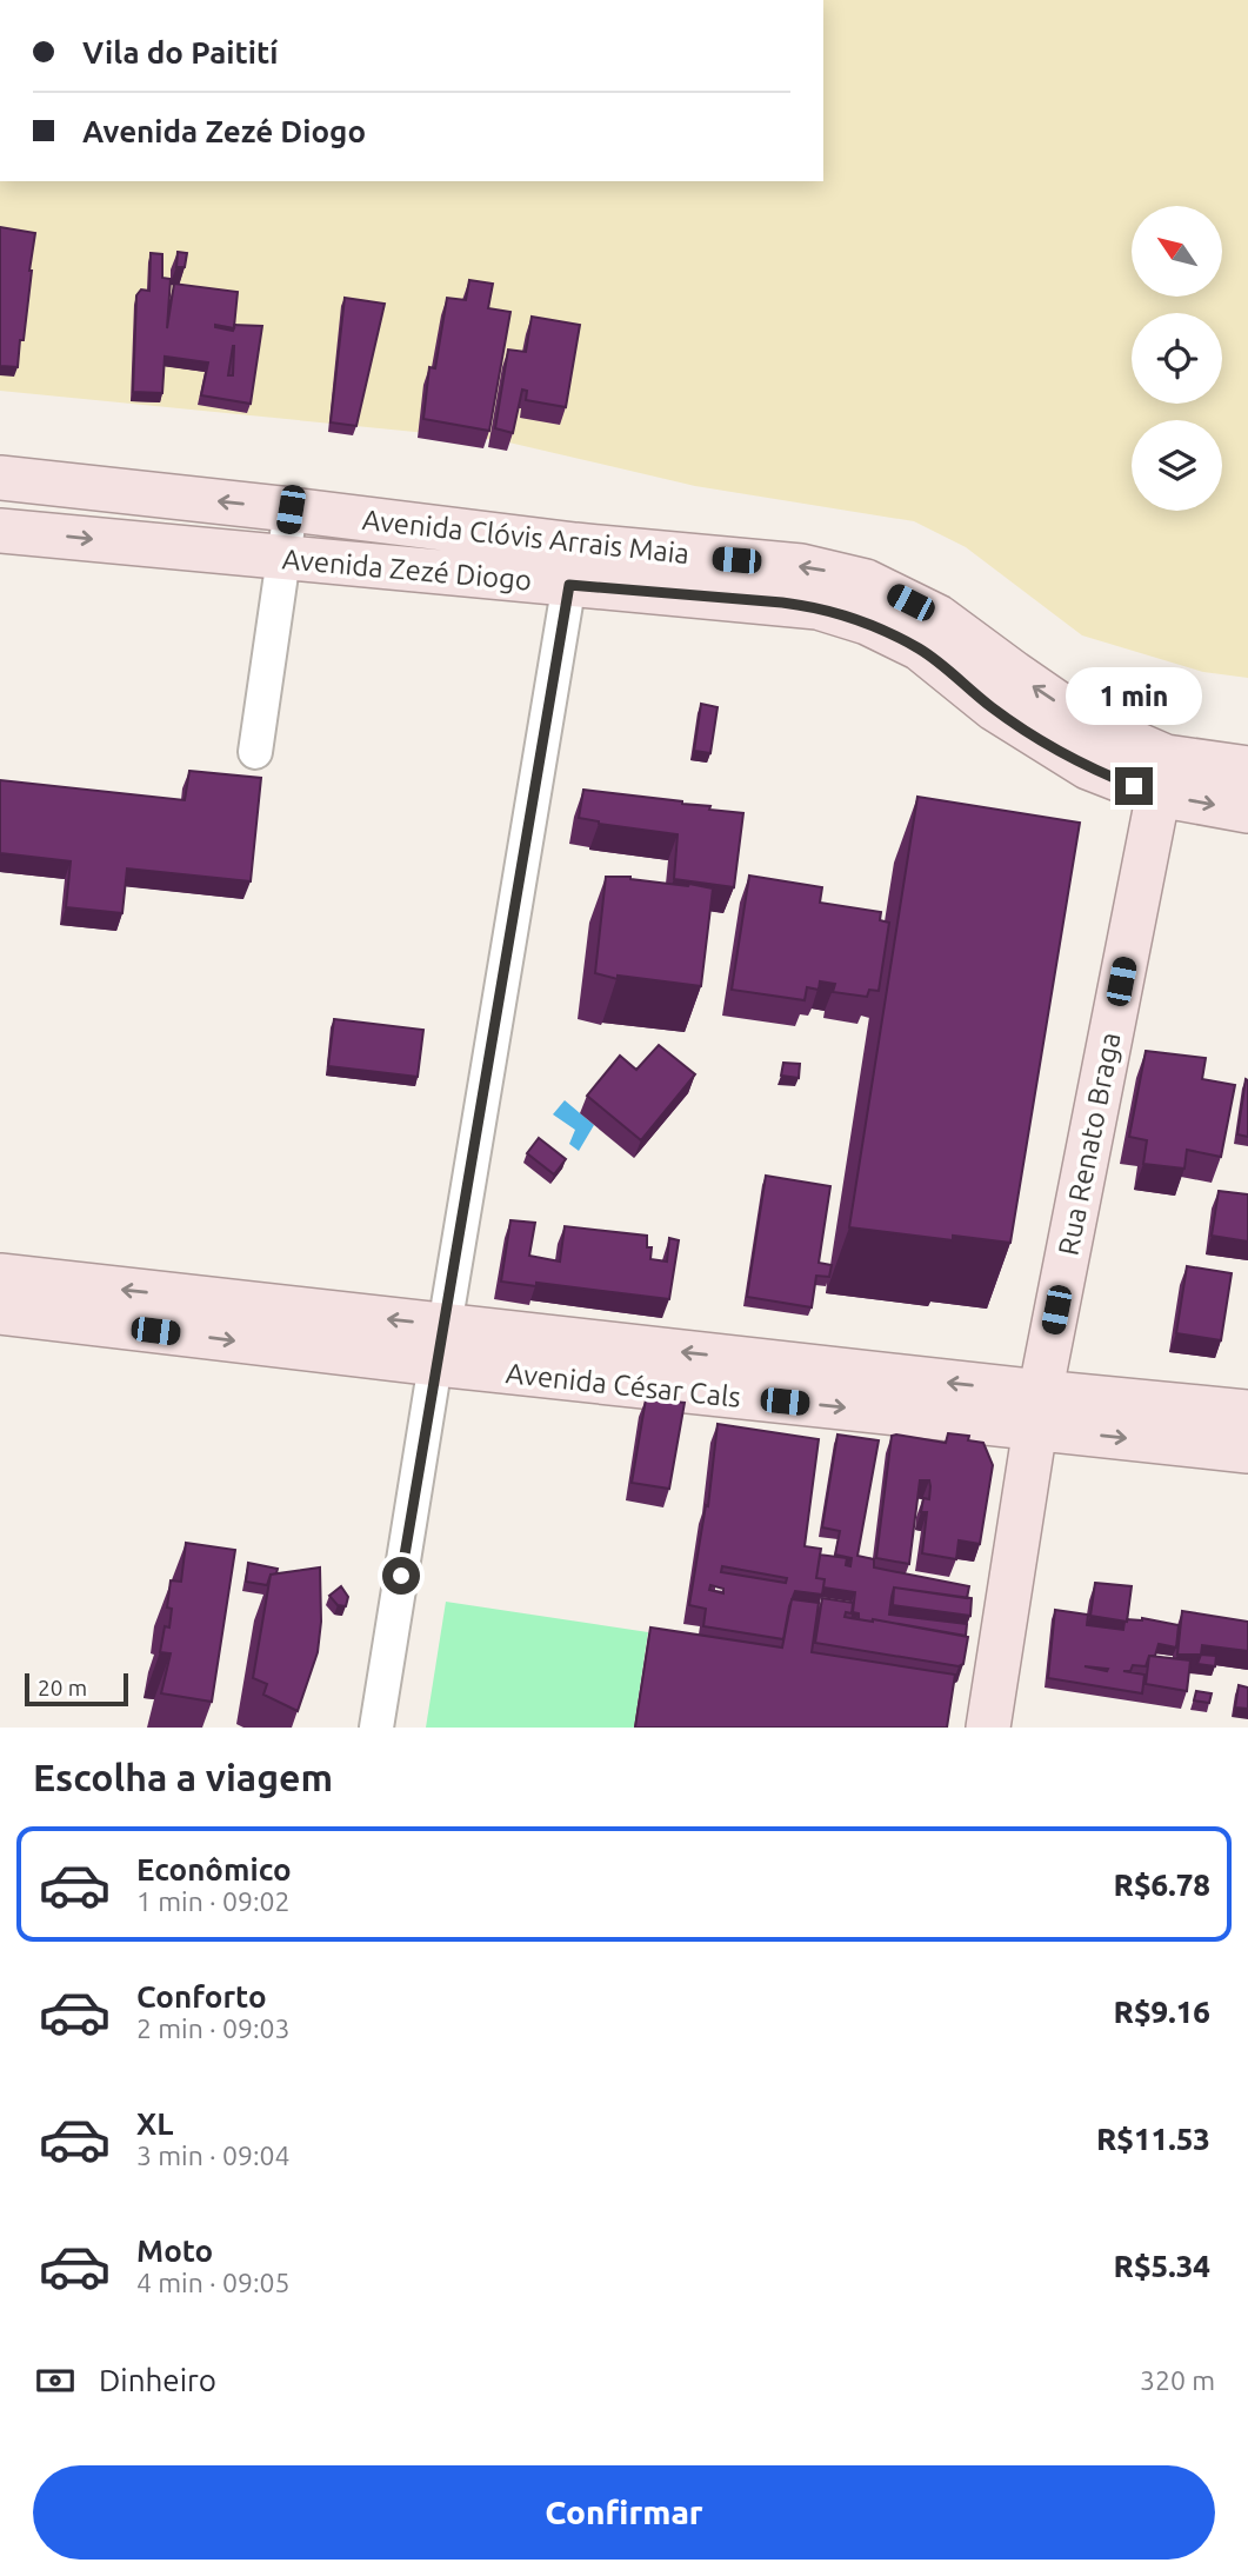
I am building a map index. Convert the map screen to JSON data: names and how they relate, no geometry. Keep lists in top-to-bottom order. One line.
{"streets":{"main road":["Avenida Clóvis Arrais Maia","Avenida Zezé Diogo","Rua Renato Braga","Avenida César Cals"]},"crossings":[["Avenida Clóvis Arrais Maia","Avenida Zezé Diogo"],["Avenida Zezé Diogo","Rua Renato Braga"],["Rua Renato Braga","Avenida César Cals"]],"one_way":["Avenida Clóvis Arrais Maia"],"scale_bar":"20 m","north":"top left","page":{"banner":["Vila do Paitití","Avenida Zezé Diogo"],"bubble":"1 min","scale":"20 m","heading":"Escolha a viagem","list":[{"name":"Econômico","note":"1 min · 09:02","value":"R$6.78"},{"name":"Conforto","note":"2 min · 09:03","value":"R$9.16"},{"name":"XL","note":"3 min · 09:04","value":"R$11.53"},{"name":"Moto","note":"4 min · 09:05","value":"R$5.34"}],"pay":["Dinheiro","320 m"],"buttons":"Confirmar"}}
